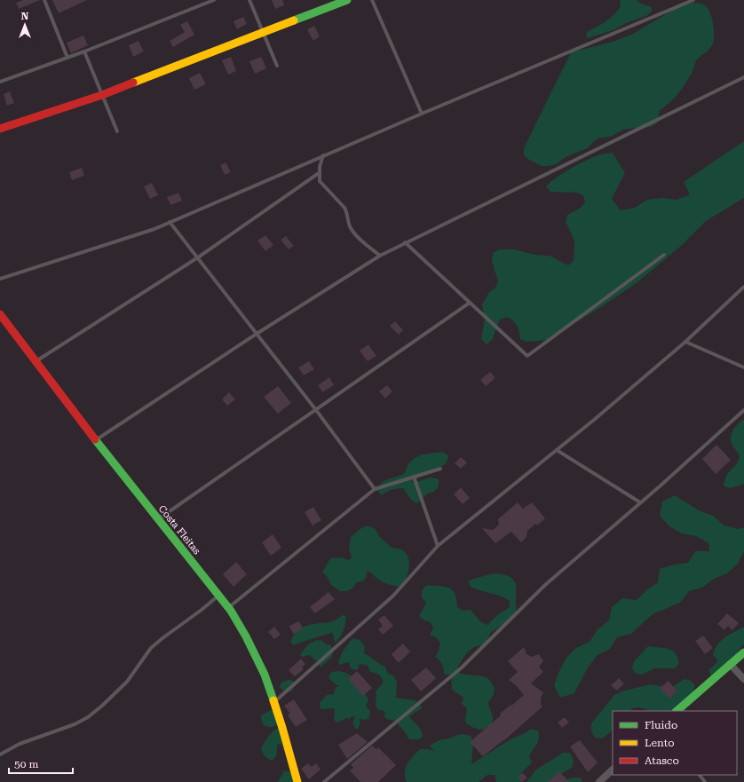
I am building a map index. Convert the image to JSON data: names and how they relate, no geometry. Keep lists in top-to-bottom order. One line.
{"streets":{"main road":["Costa Fleitas"]},"legend":["Fluido","Lento","Atasco"],"scale_bar":"50 m","north":"top"}
